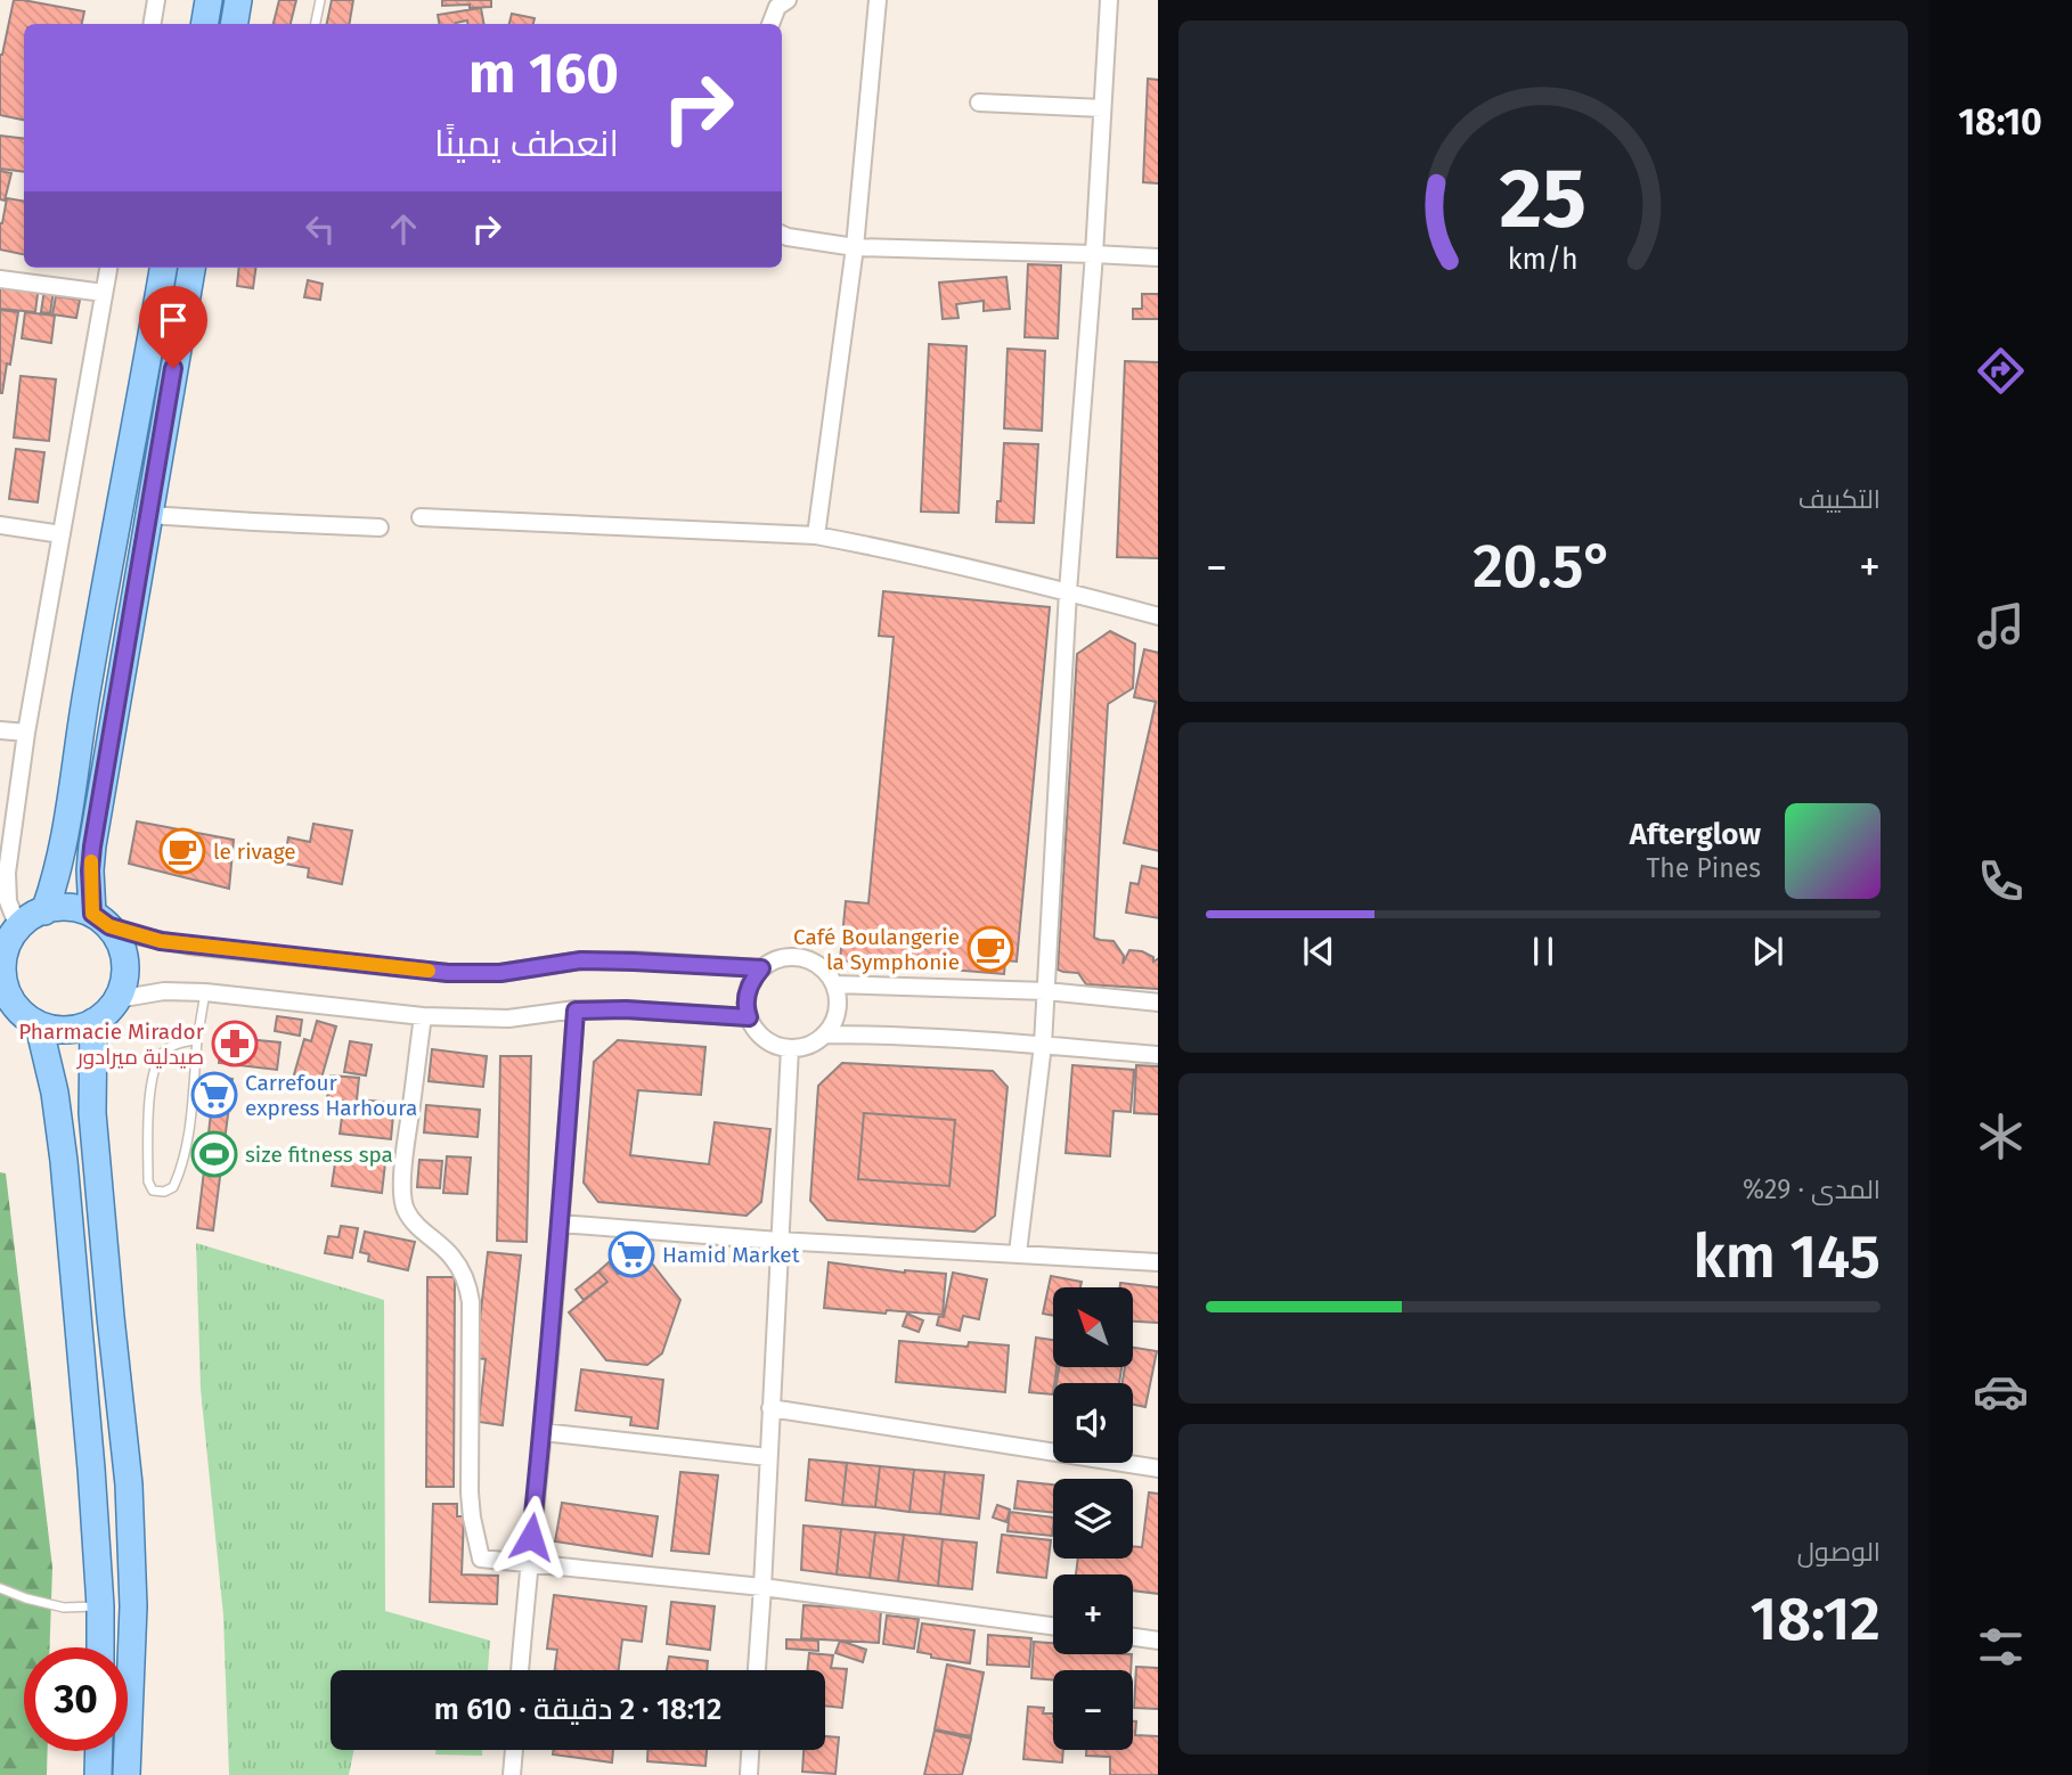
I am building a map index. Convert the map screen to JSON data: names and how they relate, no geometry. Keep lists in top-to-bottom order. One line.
{"places":{"cafe":["le rivage","Café Boulangerie la Symphonie"],"pharmacy":["Pharmacie Mirador صيدلية ميرادور"],"supermarket":["Carrefour express Harhoura","Hamid Market"],"sports":["size fitness spa"]},"north":"top left","page":{"tabs":"18:10","turn":["160 m","انعطف يمينًا"],"tile":["التكييف",["المدى · 29%","145 km"],["الوصول","18:12"]],"heat":["−","20.5°","+"],"song":["Afterglow","The Pines"],"map_buttons":["+","−"],"limit":"30","trip":"18:12 · 2 دقيقة · 610 m","gauge":["25","km/h"]}}
